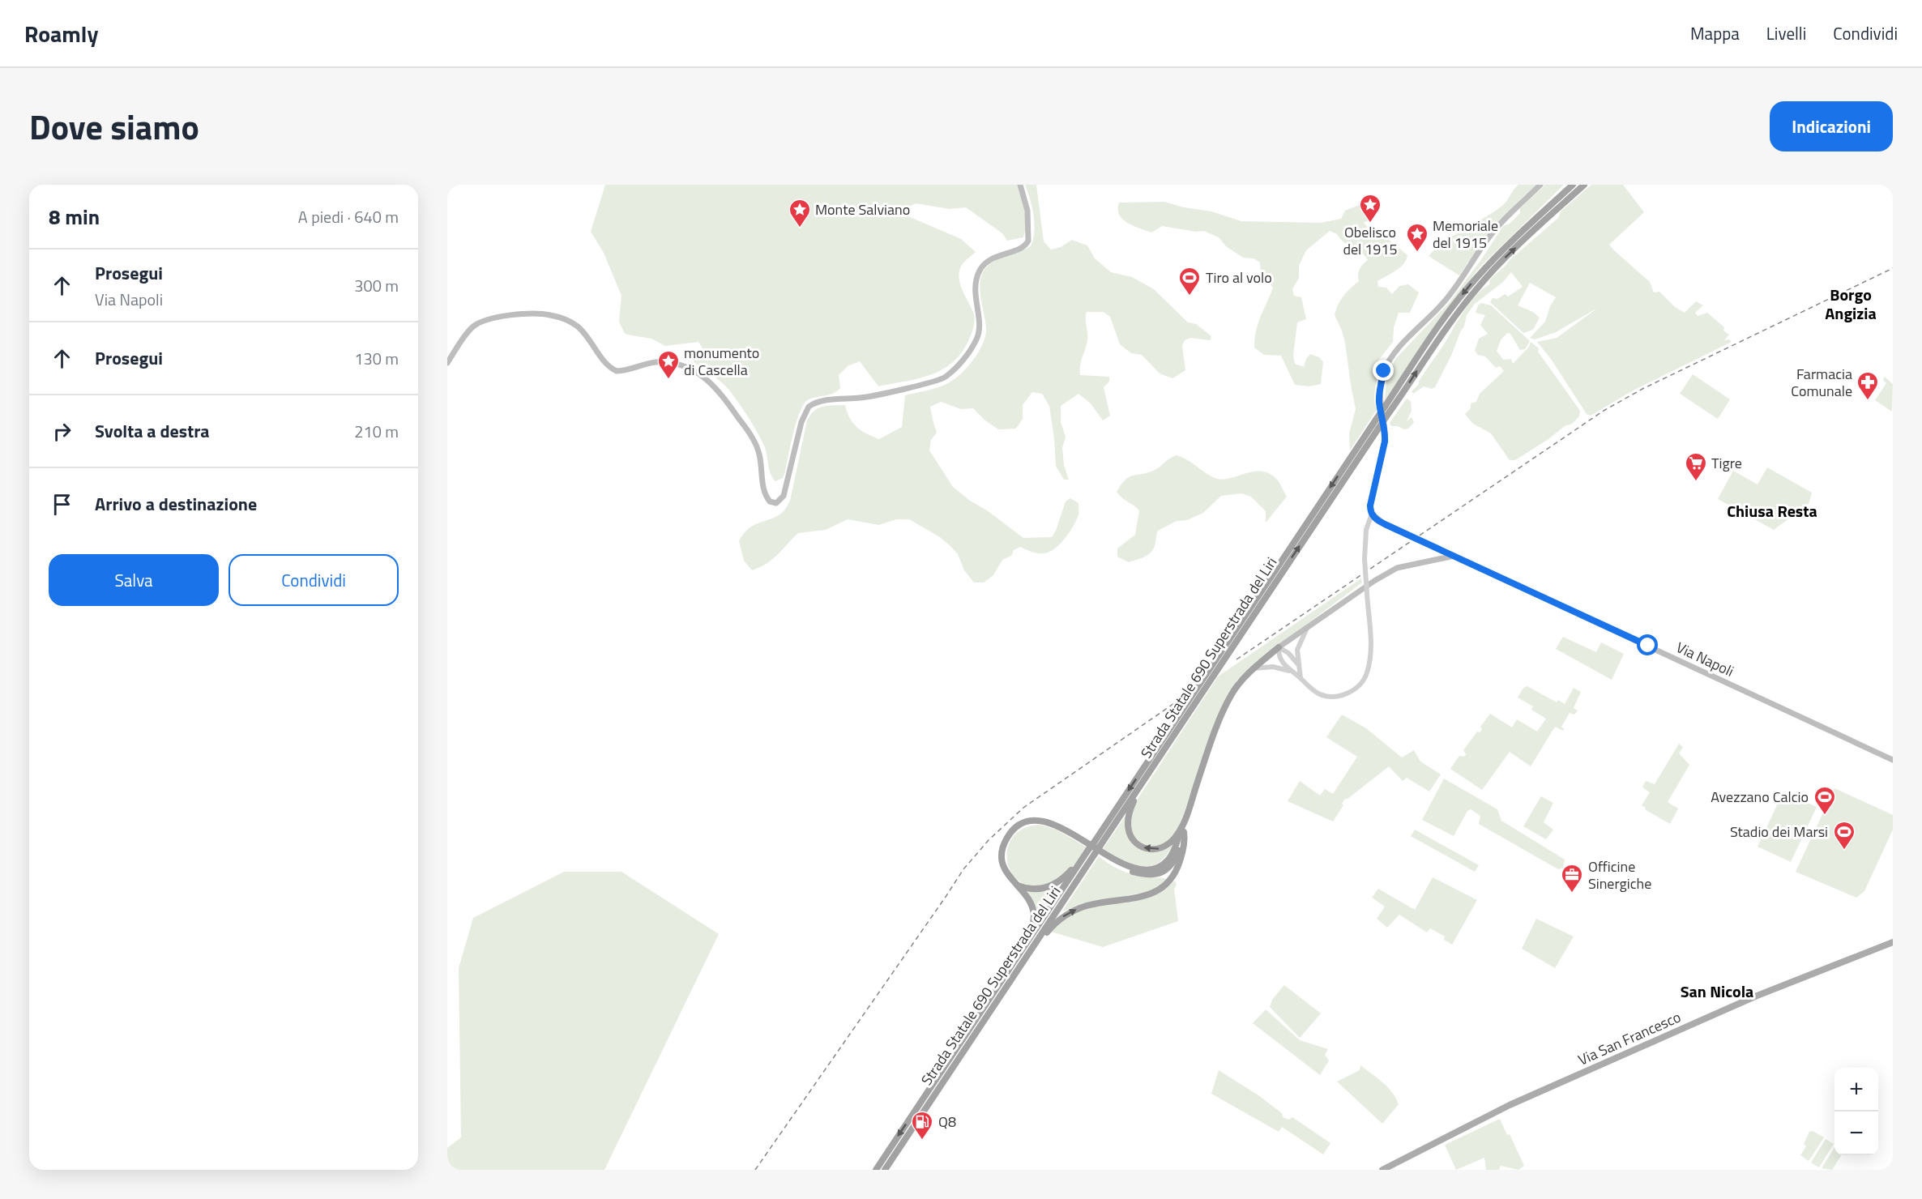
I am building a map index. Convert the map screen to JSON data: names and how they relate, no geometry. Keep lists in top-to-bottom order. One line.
{"streets":{"highway":["Strada Statale 690 Superstrada del Liri"],"main road":["Via Napoli","Via San Francesco"]},"districts":["Borgo Angizia","Chiusa Resta","San Nicola"],"places":{"place":["Obelisco del 1915","Monte Salviano","Memoriale del 1915","monumento di Cascella"],"sports":["Tiro al volo","Avezzano Calcio","Stadio dei Marsi"],"pharmacy":["Farmacia Comunale"],"supermarket":["Tigre"],"office":["Officine Sinergiche"],"fuel station":["Q8"]},"page":{"header":"Roamly","nav":["Mappa","Livelli","Condividi"],"title":"Dove siamo","buttons":["Indicazioni",["Salva","Condividi"]],"heading":["8 min","A piedi · 640 m"],"list":[["Prosegui","Via Napoli","300 m"],["Prosegui","130 m"],["Svolta a destra","210 m"],"Arrivo a destinazione"],"map_buttons":["+","−"]}}
